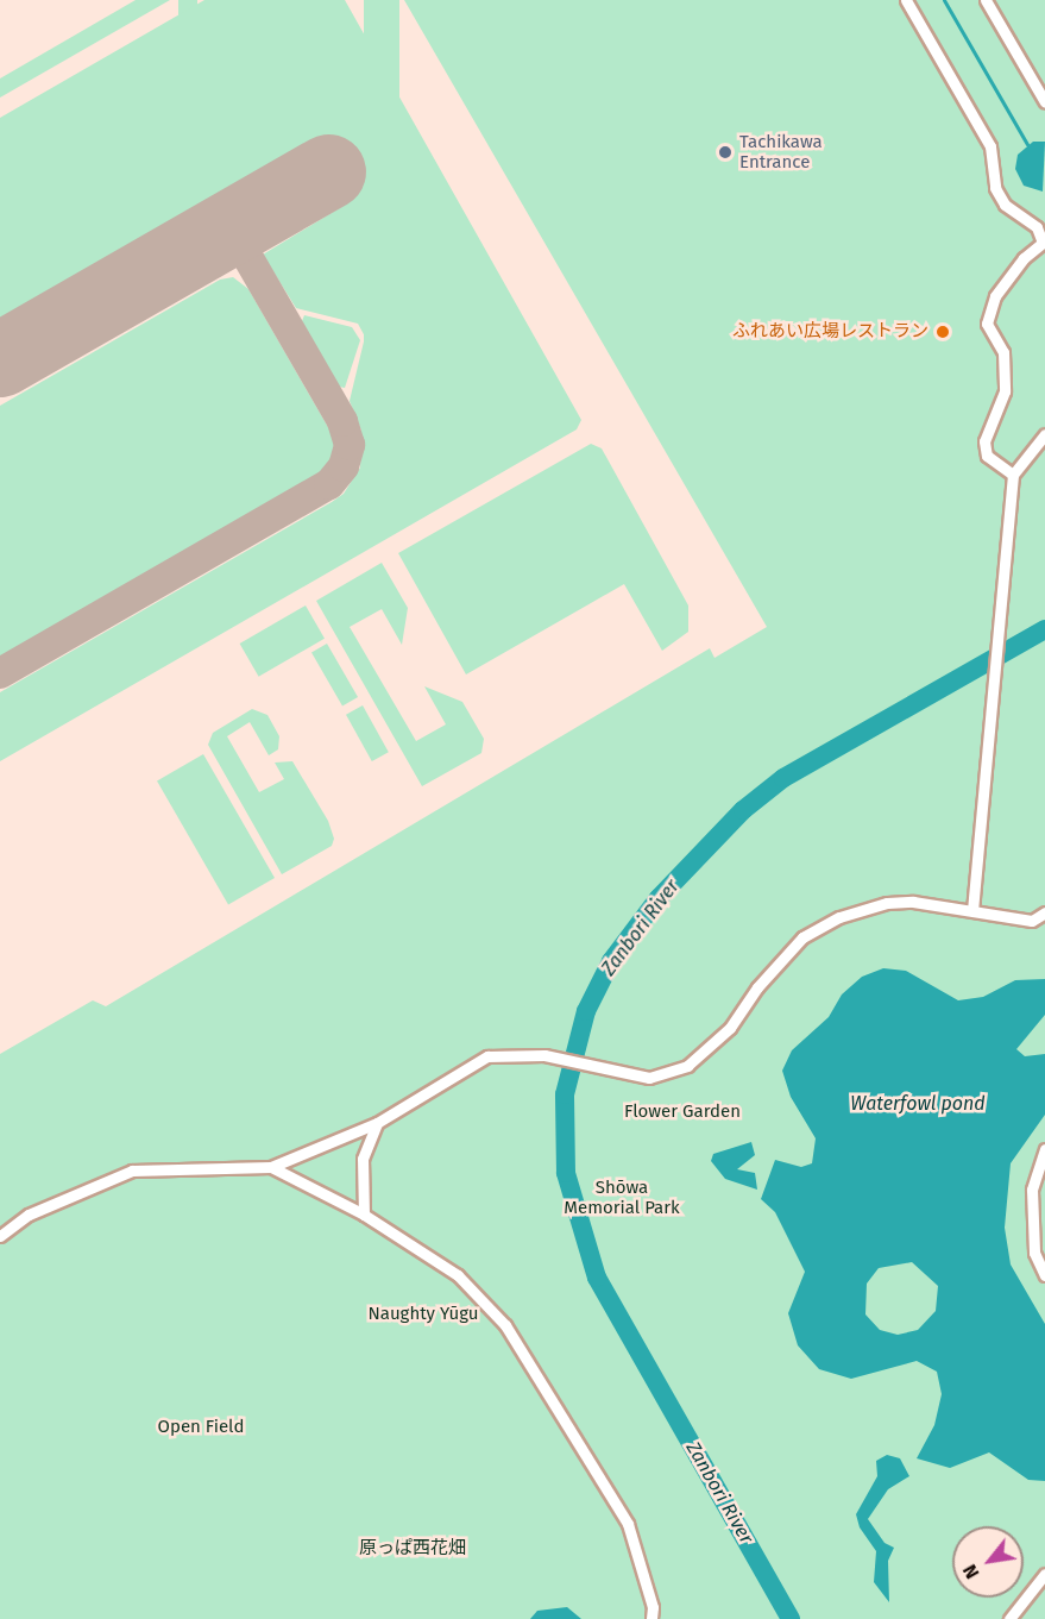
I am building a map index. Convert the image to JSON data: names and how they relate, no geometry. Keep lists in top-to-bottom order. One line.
{"water":["Zanbori River","Waterfowl pond"],"parks":["Flower Garden","Shōwa Memorial Park","Naughty Yūgu","Open Field","原っぱ西花畑"],"places":["Tachikawa Entrance","ふれあい広場レストラン"],"north":"bottom left"}
